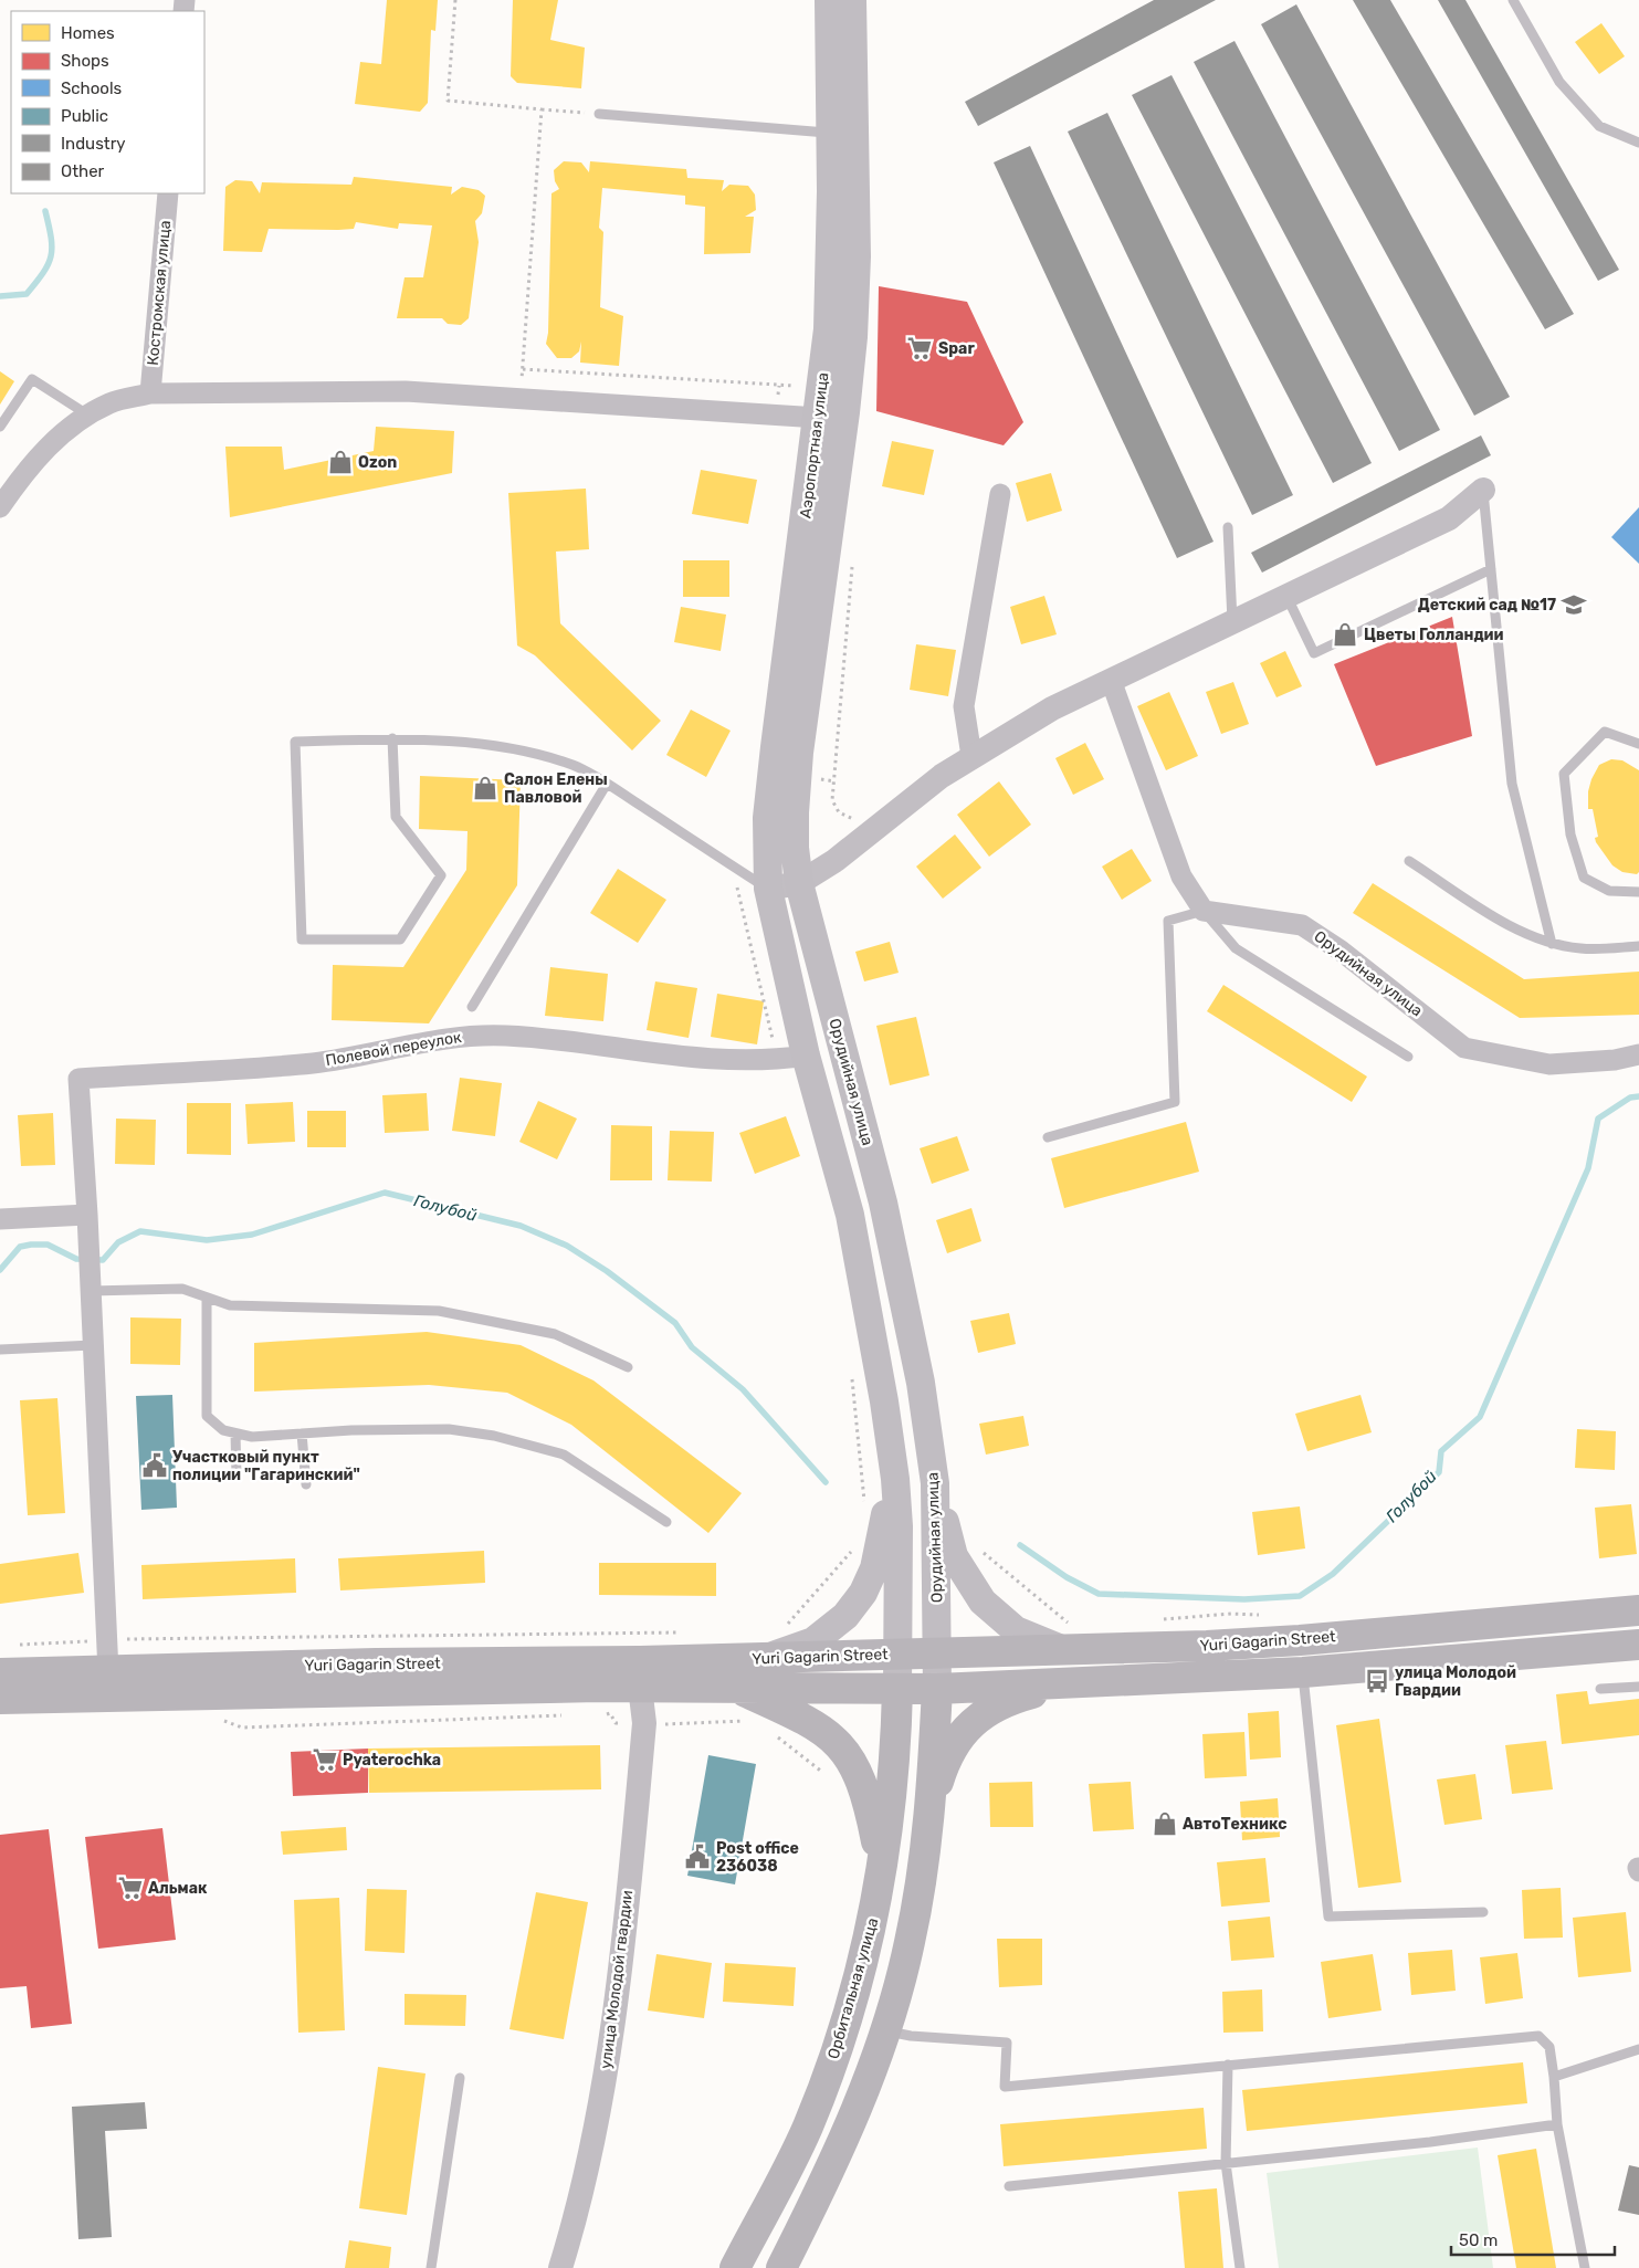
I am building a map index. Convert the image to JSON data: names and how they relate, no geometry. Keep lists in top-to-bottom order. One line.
{"streets":{"main road":["Аэропортная улица","Орудийная улица","Yuri Gagarin Street","Орбитальная улица"],"street":["Костромская улица","Полевой переулок","улица Молодой гвардии"]},"crossings":[["Аэропортная улица","Орудийная улица"],["Орудийная улица","Yuri Gagarin Street"],["Yuri Gagarin Street","улица Молодой гвардии"],["Yuri Gagarin Street","Орбитальная улица"]],"water":["Голубой"],"places":{"supermarket":["Spar","Pyaterochka","Альмак"],"shop":["Ozon","Цветы Голландии","Салон Елены Павловой","АвтоТехникс"],"school or university":["Детский сад №17"],"public building":["Участковый пункт полиции \"Гагаринский\"","Post office 236038"],"bus stop":["улица Молодой Гвардии"]},"legend":["Homes","Shops","Schools","Public","Industry","Other"],"scale_bar":"50 m"}
